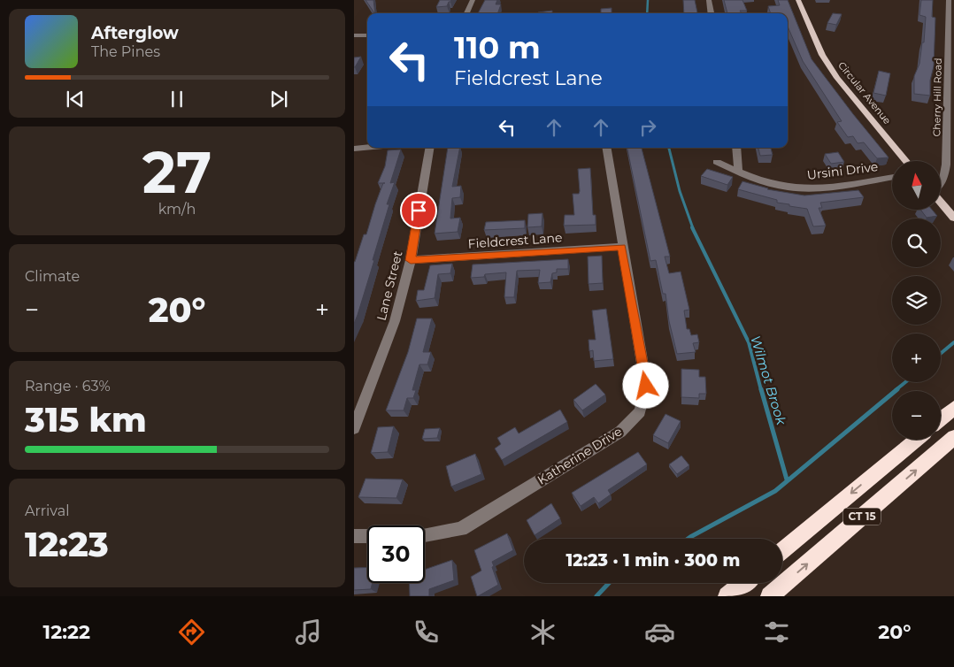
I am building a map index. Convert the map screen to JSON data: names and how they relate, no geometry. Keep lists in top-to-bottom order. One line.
{"streets":{"highway":["CT 15"],"main road":["Circular Avenue"],"street":["Cherry Hill Road","Ursini Drive","Fieldcrest Lane","Lane Street","Katherine Drive"]},"crossings":[["Fieldcrest Lane","Lane Street"],["Fieldcrest Lane","Katherine Drive"]],"water":["Wilmot Brook"],"north":"top","page":{"turn":["110 m","Fieldcrest Lane"],"song":["Afterglow","The Pines"],"tile":[["27","km/h"],"Climate",["Range · 63%","315 km"],["Arrival","12:23"]],"map_buttons":["+","−"],"heat":["−","20°","+"],"limit":"30","trip":"12:23 · 1 min · 300 m","tabs":["12:22","20°"]}}
